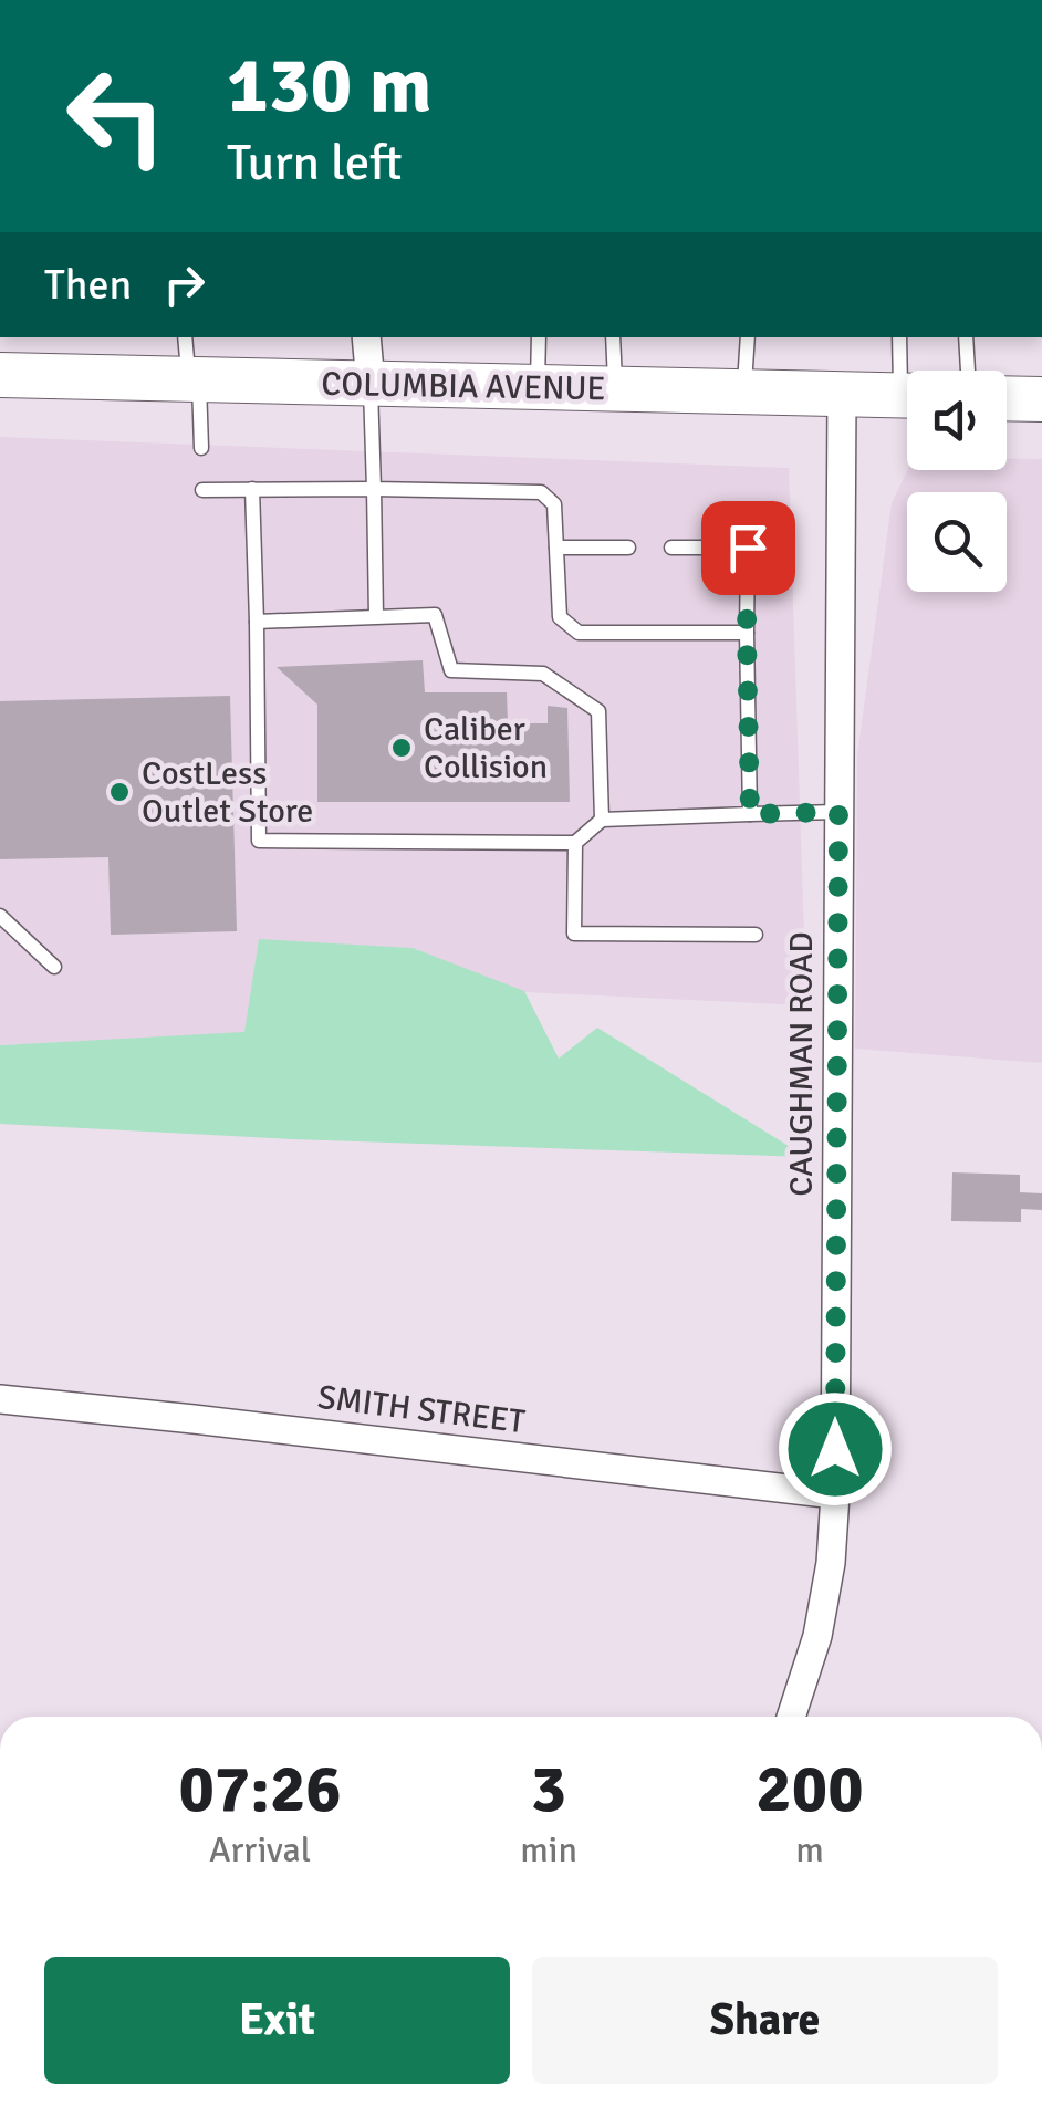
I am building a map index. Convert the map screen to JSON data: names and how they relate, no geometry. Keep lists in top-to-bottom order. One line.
{"streets":{"main road":["COLUMBIA AVENUE"],"street":["CAUGHMAN ROAD","SMITH STREET"]},"crossings":[["COLUMBIA AVENUE","CAUGHMAN ROAD"],["CAUGHMAN ROAD","SMITH STREET"]],"places":["Caliber Collision","CostLess Outlet Store"],"page":{"turn":["130 m","Turn left"],"then":"Then","eta":["07:26","Arrival","3","min","200","m"],"buttons":["Exit","Share"]}}
